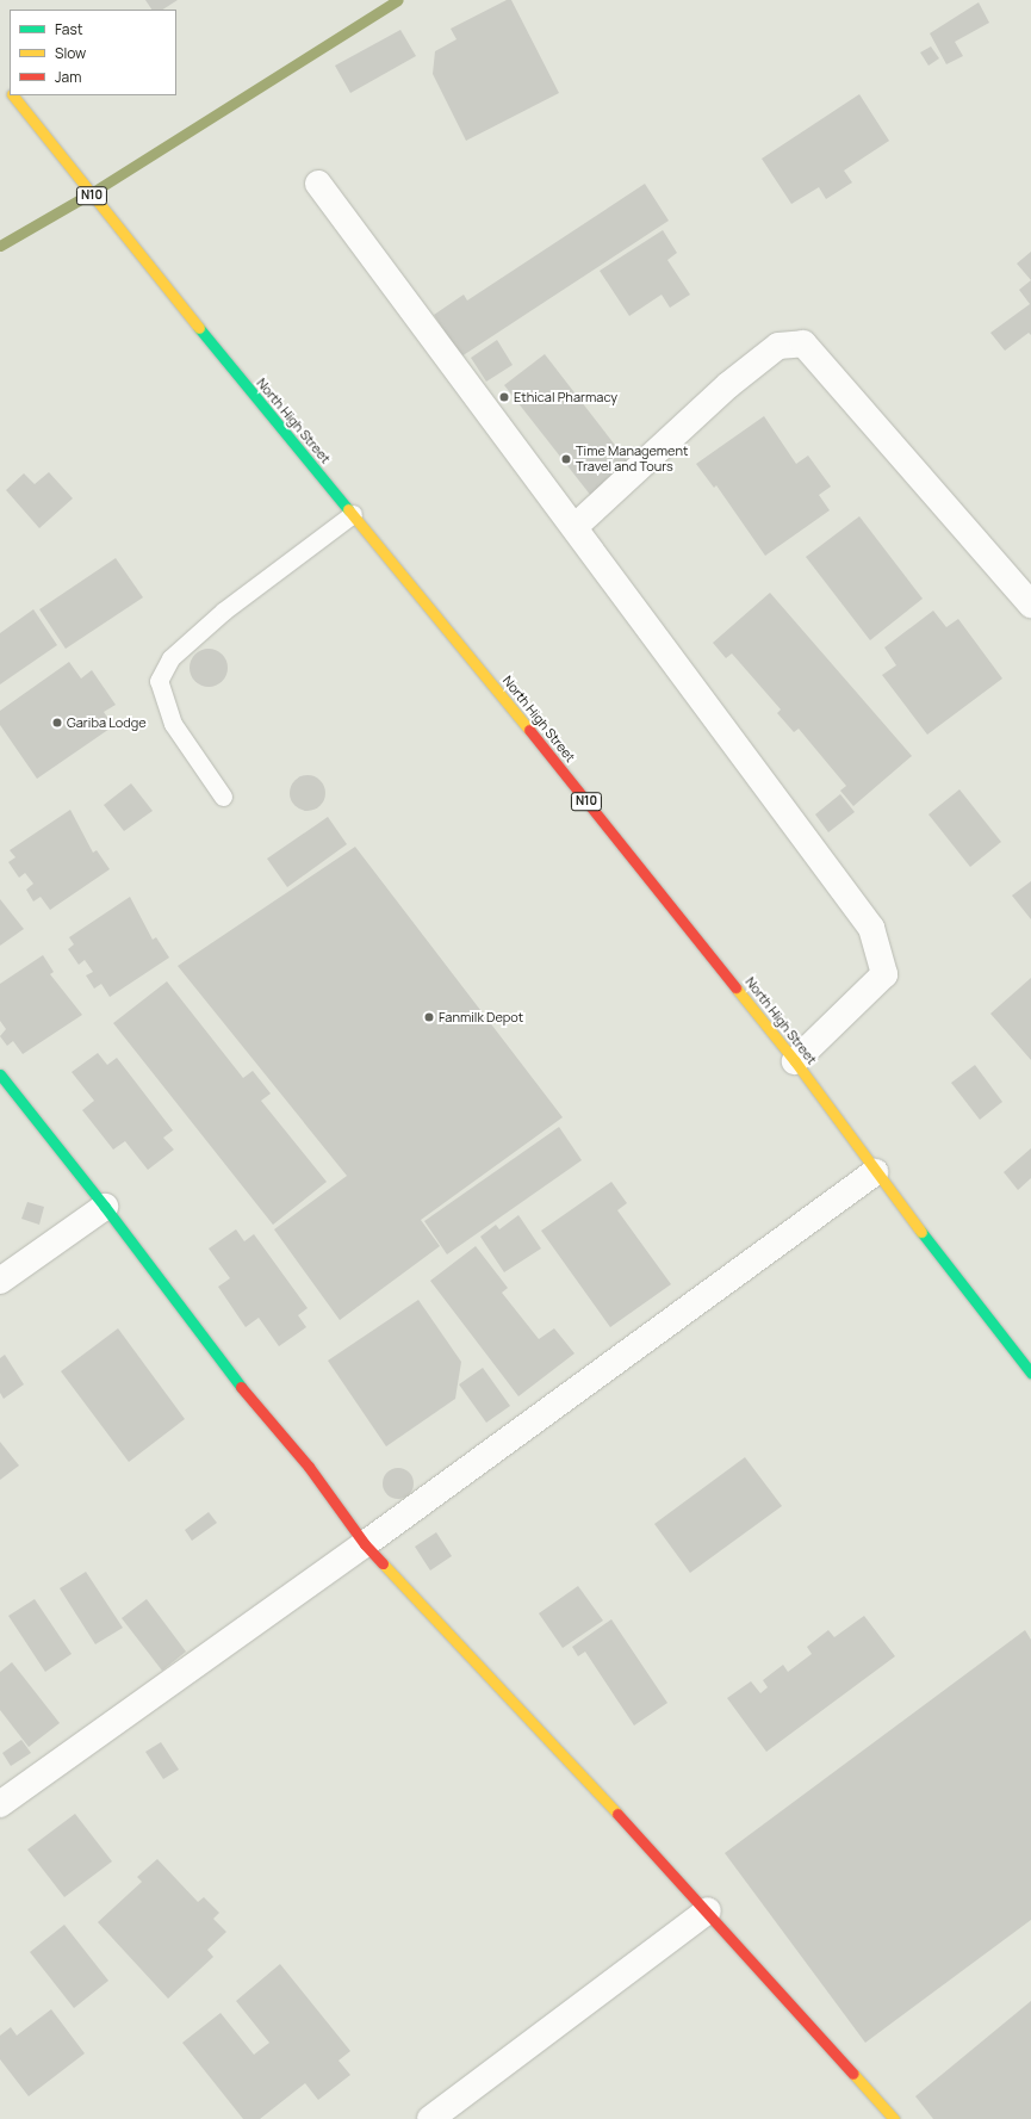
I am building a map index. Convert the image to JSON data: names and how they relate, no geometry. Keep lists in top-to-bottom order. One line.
{"streets":{"main road":["N10","North High Street"]},"places":["Ethical Pharmacy","Time Management Travel and Tours","Gariba Lodge","Fanmilk Depot"],"legend":["Fast","Slow","Jam"]}
